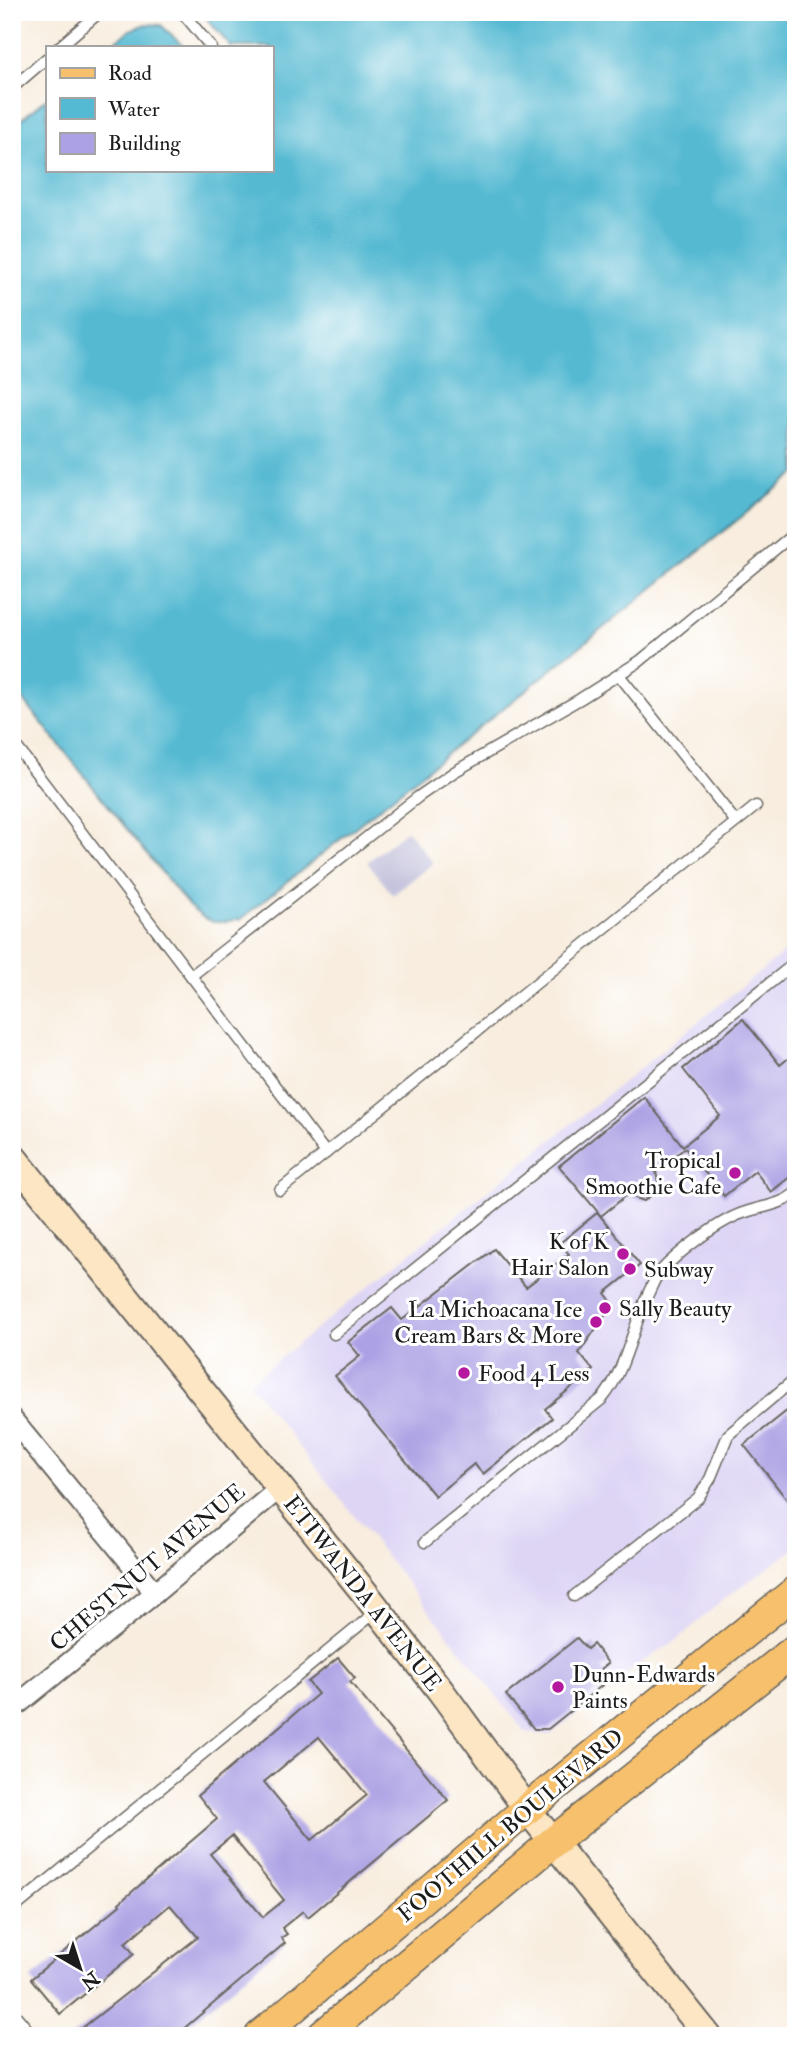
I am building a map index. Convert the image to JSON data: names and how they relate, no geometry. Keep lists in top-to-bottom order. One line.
{"streets":{"main road":["ETIWANDA AVENUE","FOOTHILL BOULEVARD"],"street":["CHESTNUT AVENUE"]},"crossings":[["CHESTNUT AVENUE","ETIWANDA AVENUE"],["ETIWANDA AVENUE","FOOTHILL BOULEVARD"]],"places":["Tropical Smoothie Cafe","K of K Hair Salon","Subway","Sally Beauty","La Michoacana Ice Cream Bars & More","Food 4 Less","Dunn-Edwards Paints"],"legend":["Road","Water","Building"],"north":"bottom right"}
